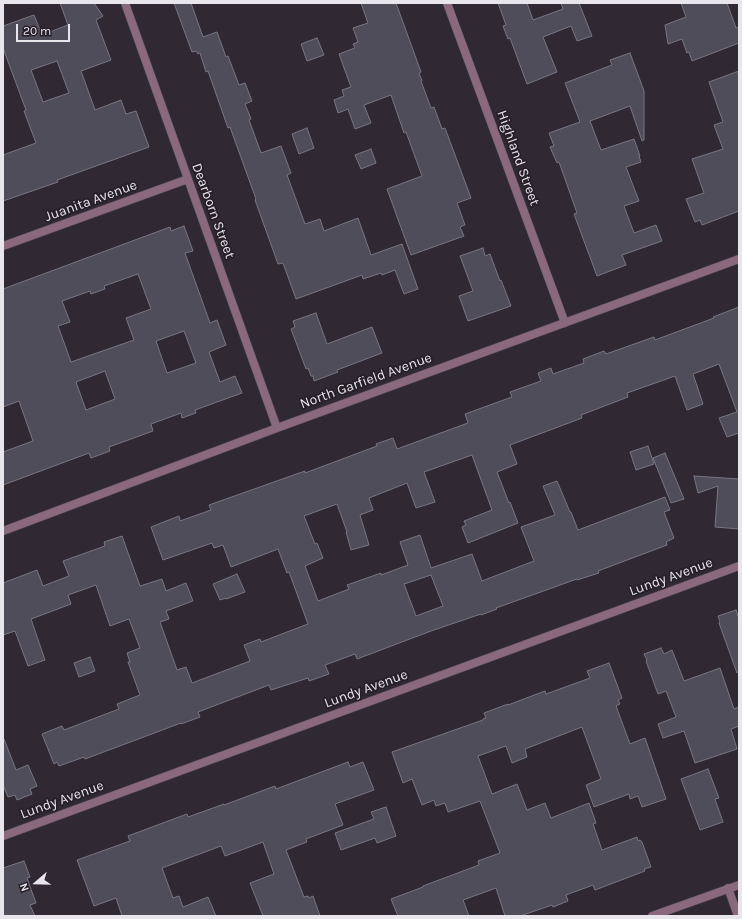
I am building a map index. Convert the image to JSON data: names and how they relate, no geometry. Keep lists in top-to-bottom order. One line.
{"streets":{"street":["Highland Street","Juanita Avenue","Dearborn Street","North Garfield Avenue","Lundy Avenue"]},"crossings":[["Highland Street","North Garfield Avenue"],["Juanita Avenue","Dearborn Street"],["Dearborn Street","North Garfield Avenue"]],"scale_bar":"20 m","north":"left"}
